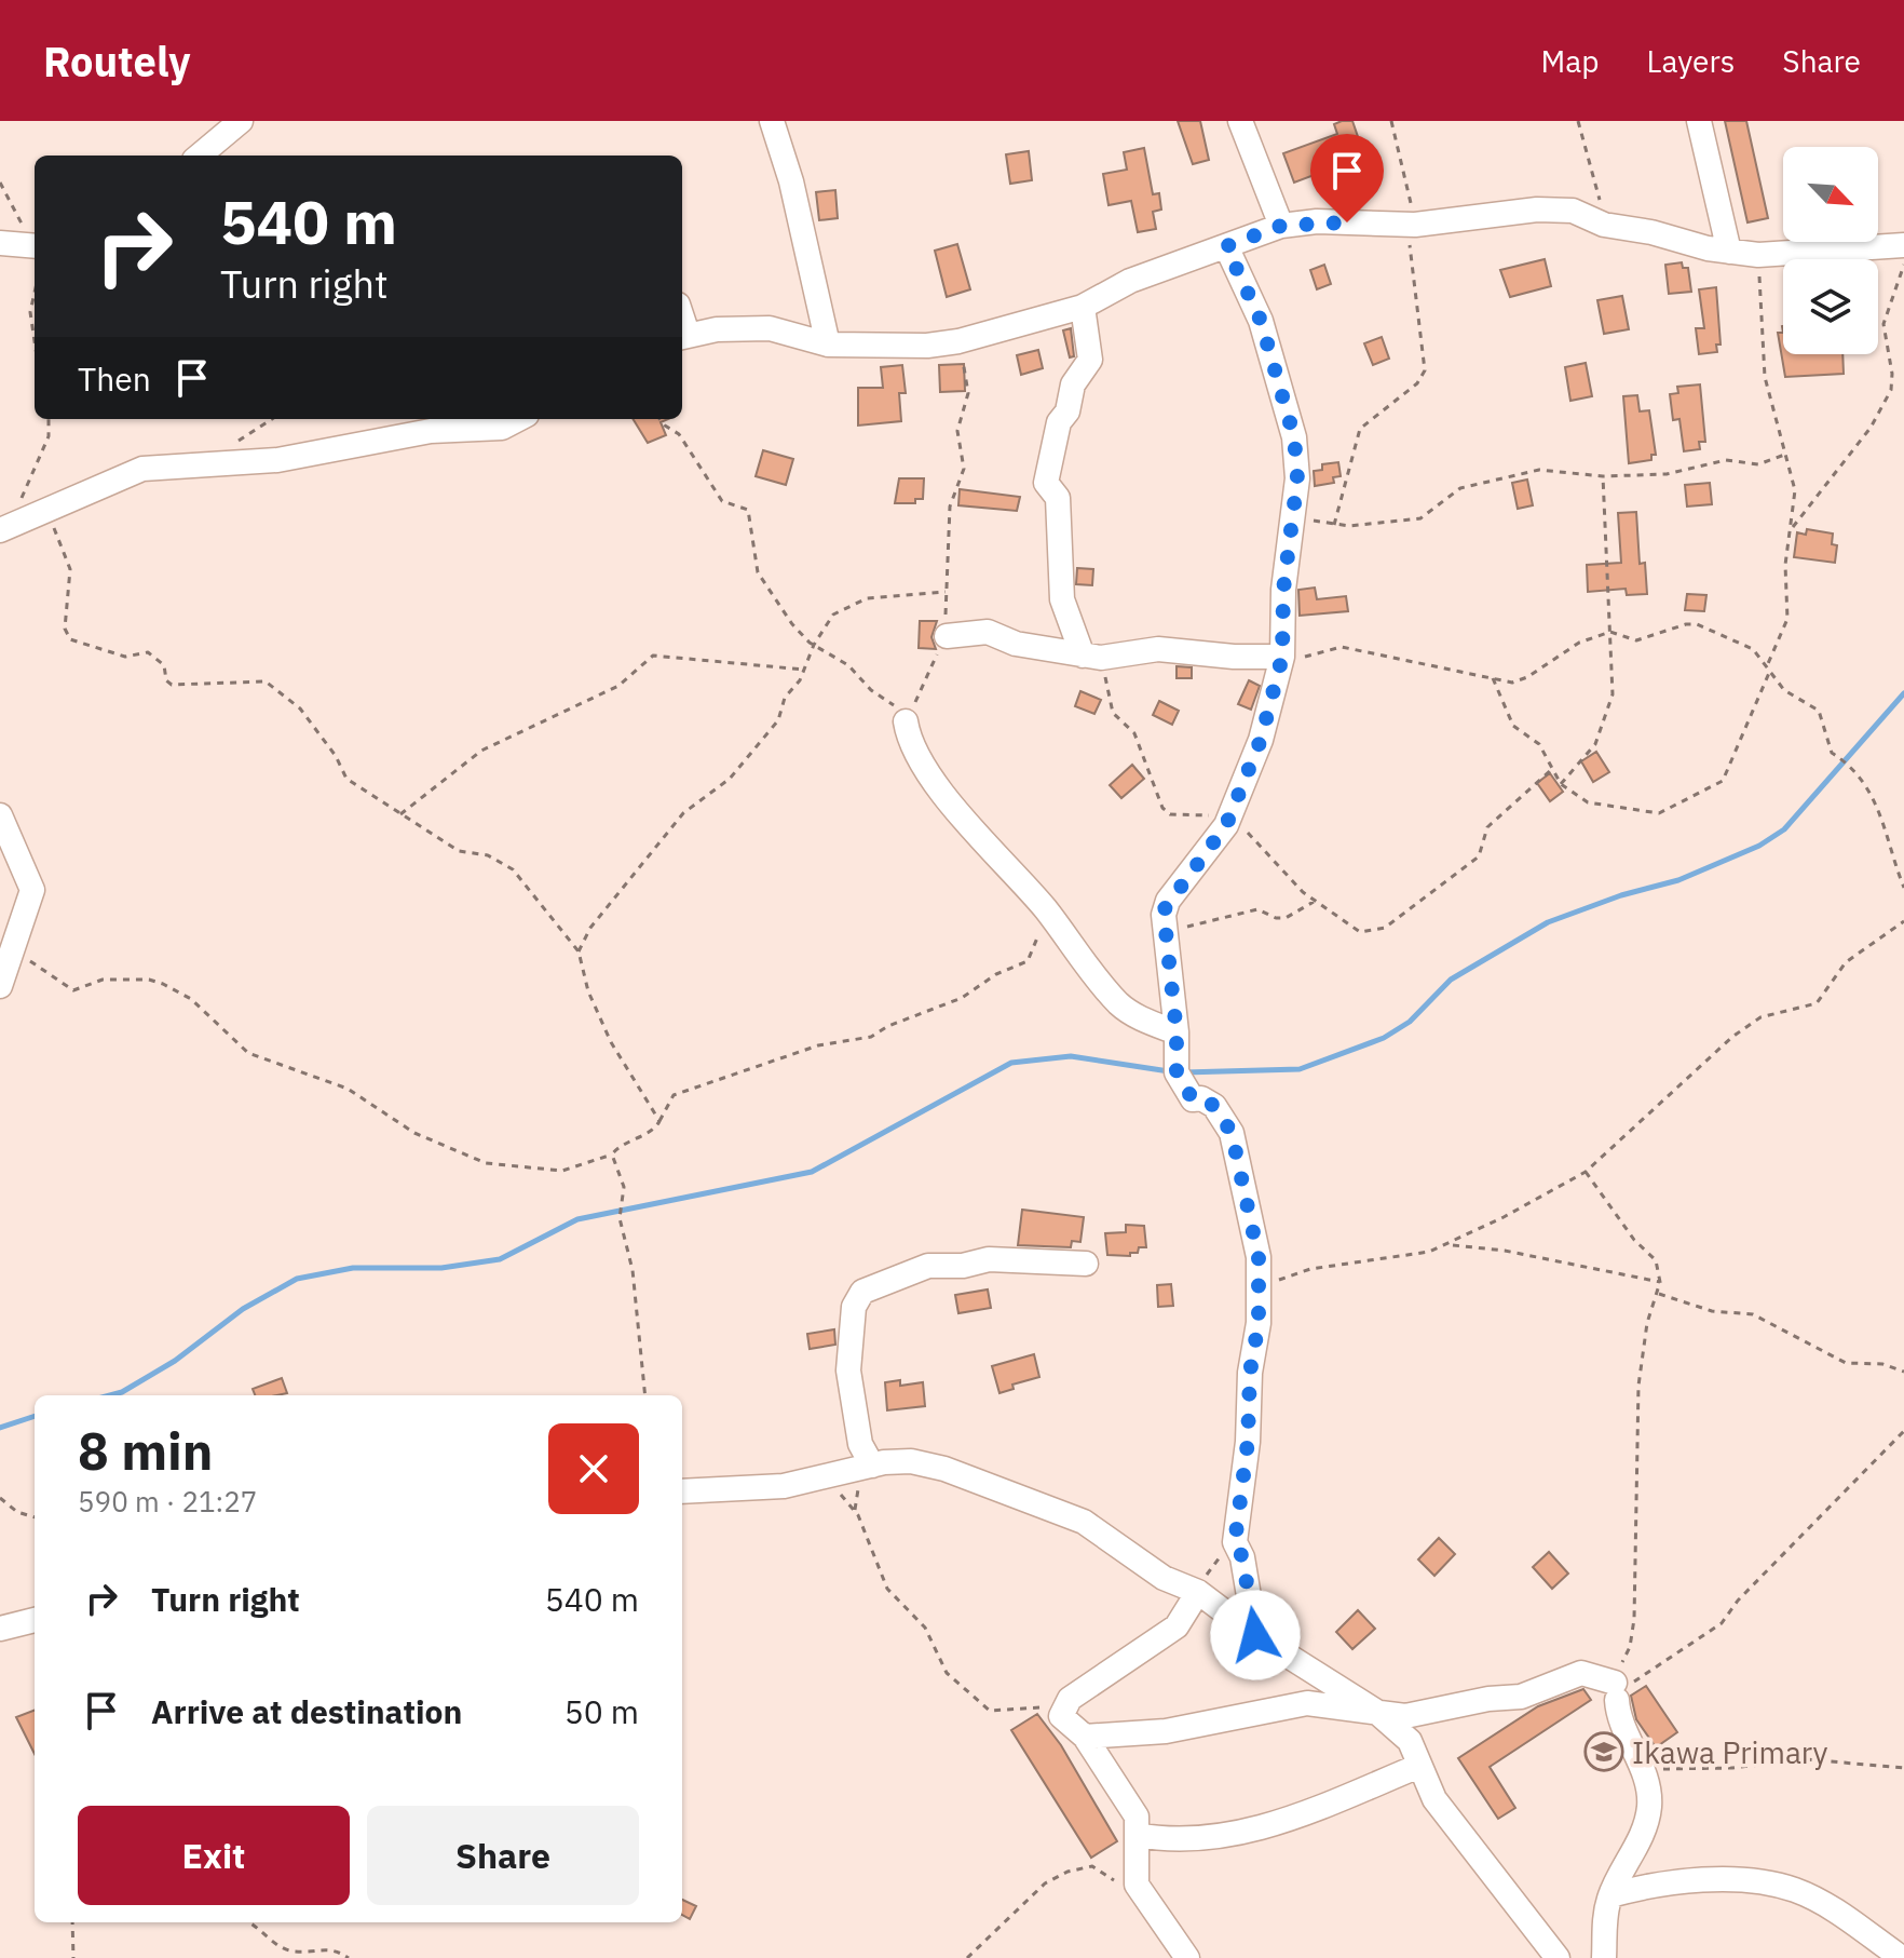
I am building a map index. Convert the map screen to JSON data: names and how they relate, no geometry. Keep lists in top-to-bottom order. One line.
{"places":{"school or university":["Ikawa Primary"]},"north":"bottom right","page":{"header":"Routely","nav":["Map","Layers","Share"],"turn":["540 m","Turn right"],"then":"Then","heading":["8 min","590 m · 21:27"],"list":[{"name":"Turn right","value":"540 m"},{"name":"Arrive at destination","value":"50 m"}],"buttons":["Exit","Share"]}}
